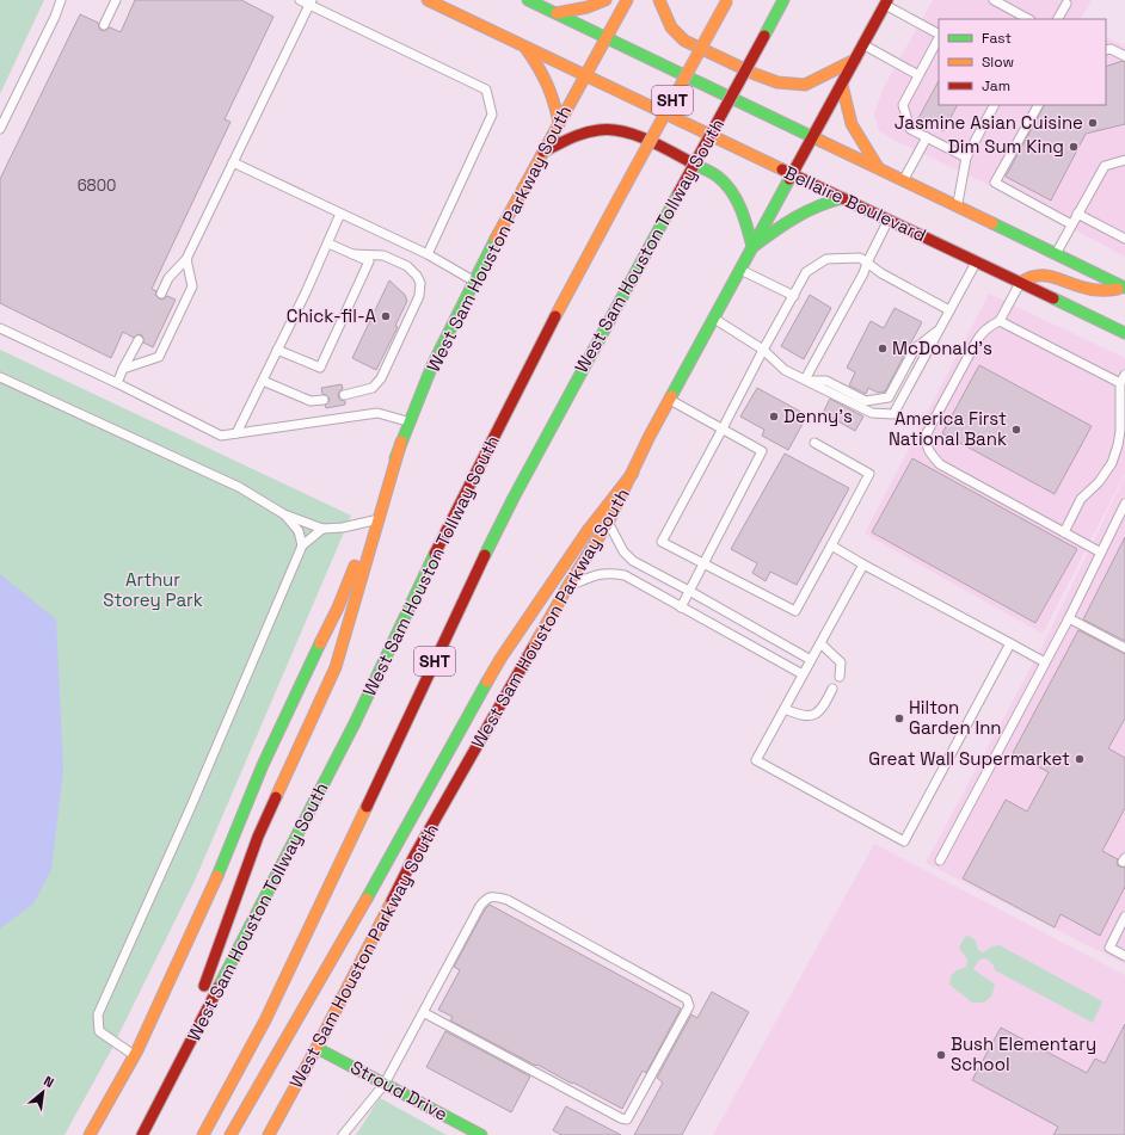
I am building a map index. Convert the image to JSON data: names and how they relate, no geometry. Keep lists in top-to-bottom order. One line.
{"streets":{"main road":["SHT","Bellaire Boulevard","West Sam Houston Parkway South","West Sam Houston Tollway South","Stroud Drive"]},"crossings":[["Bellaire Boulevard","West Sam Houston Parkway South"],["West Sam Houston Parkway South","Stroud Drive"]],"parks":["Arthur Storey Park"],"places":["Jasmine Asian Cuisine","Dim Sum King","Chick-fil-A","McDonald's","Denny's","America First National Bank","Hilton Garden Inn","Great Wall Supermarket","Bush Elementary School"],"house_numbers":["6800"],"legend":["Fast","Slow","Jam"],"north":"top right"}
